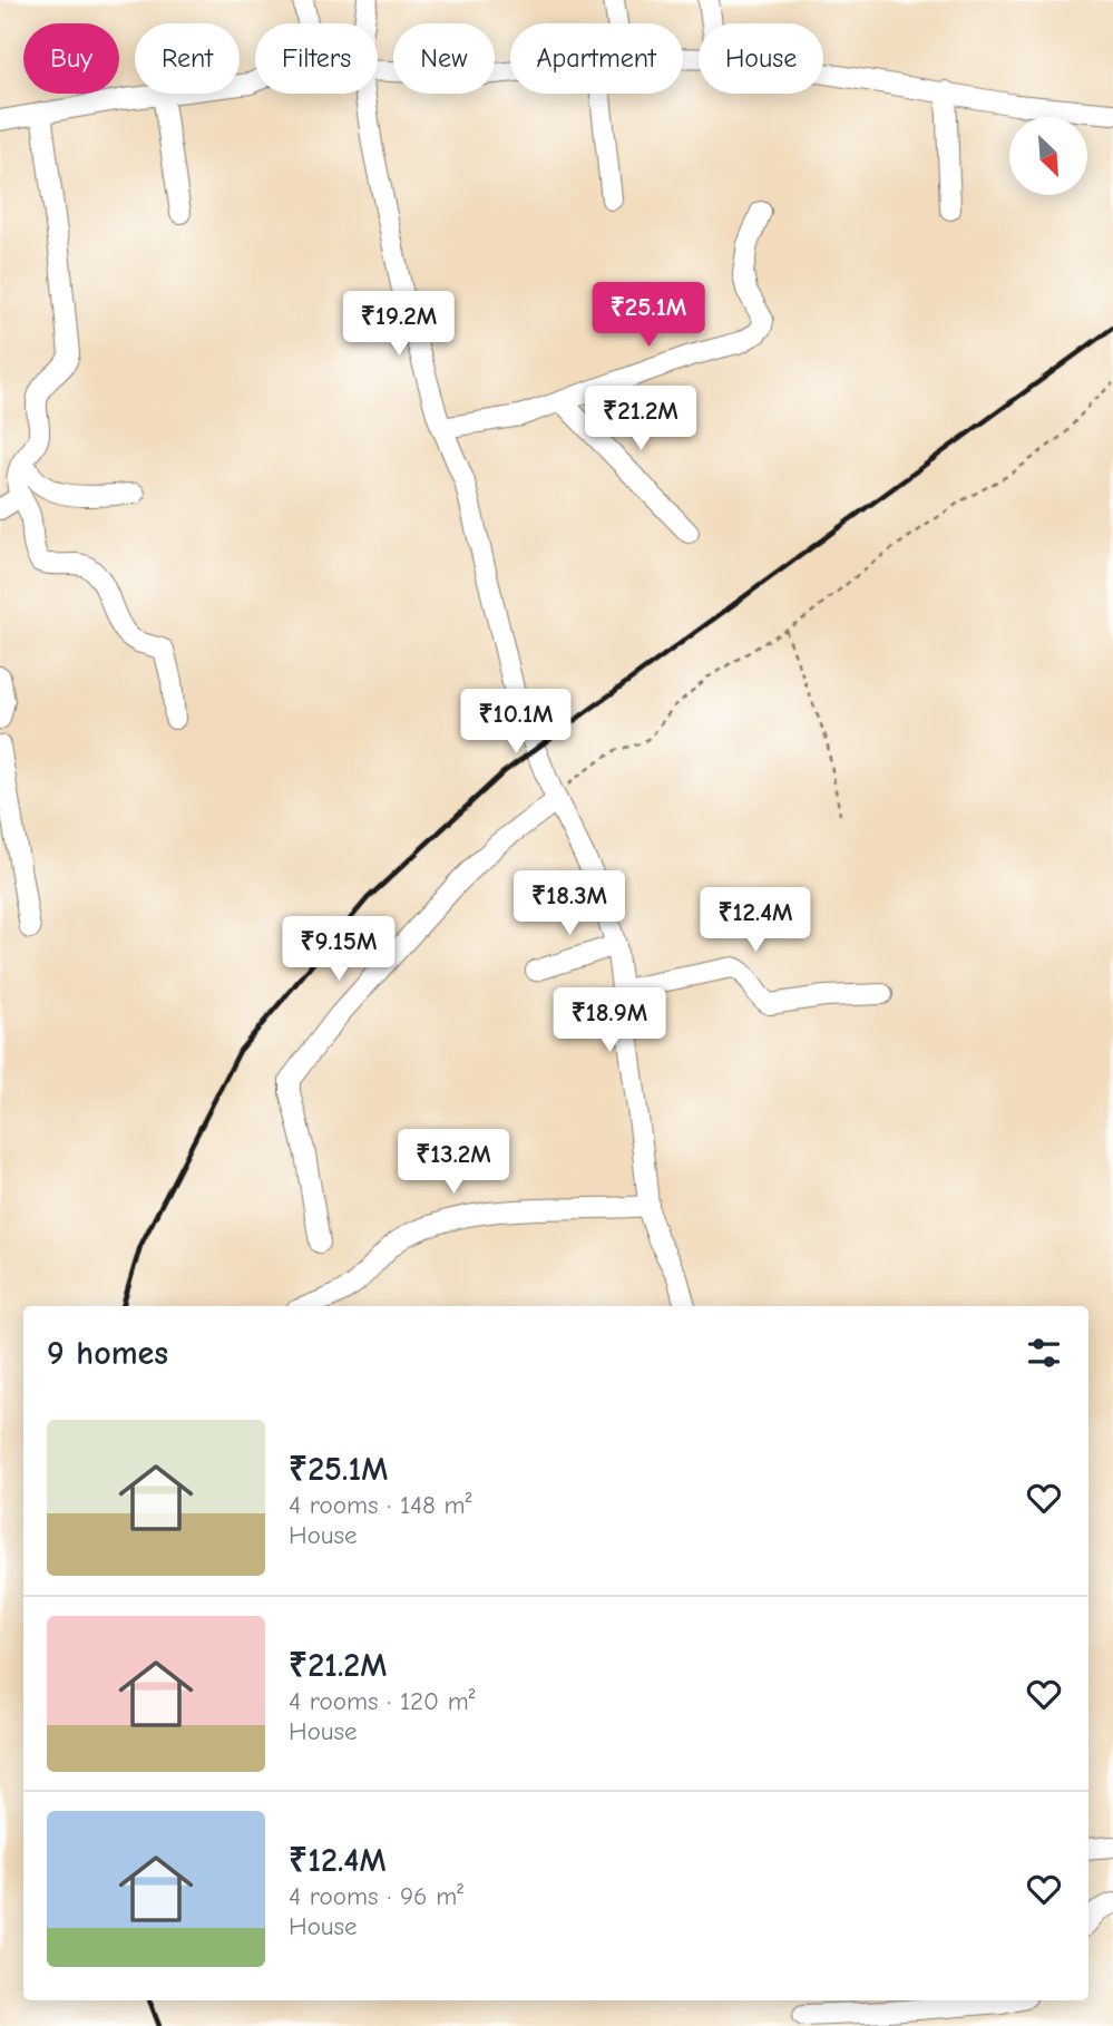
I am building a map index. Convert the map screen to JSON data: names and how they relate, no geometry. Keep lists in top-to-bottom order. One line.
{"north":"bottom right","page":{"chip":["Buy","Rent","Filters","New","Apartment","House"],"price":["₹25.1M","₹19.2M","₹21.2M","₹10.1M","₹18.3M","₹12.4M","₹9.15M","₹18.9M","₹13.2M"],"heading":"9 homes","list":[{"name":"₹25.1M","note":"4 rooms · 148 m² · House"},{"name":"₹21.2M","note":"4 rooms · 120 m² · House"},{"name":"₹12.4M","note":"4 rooms · 96 m² · House"}]}}
